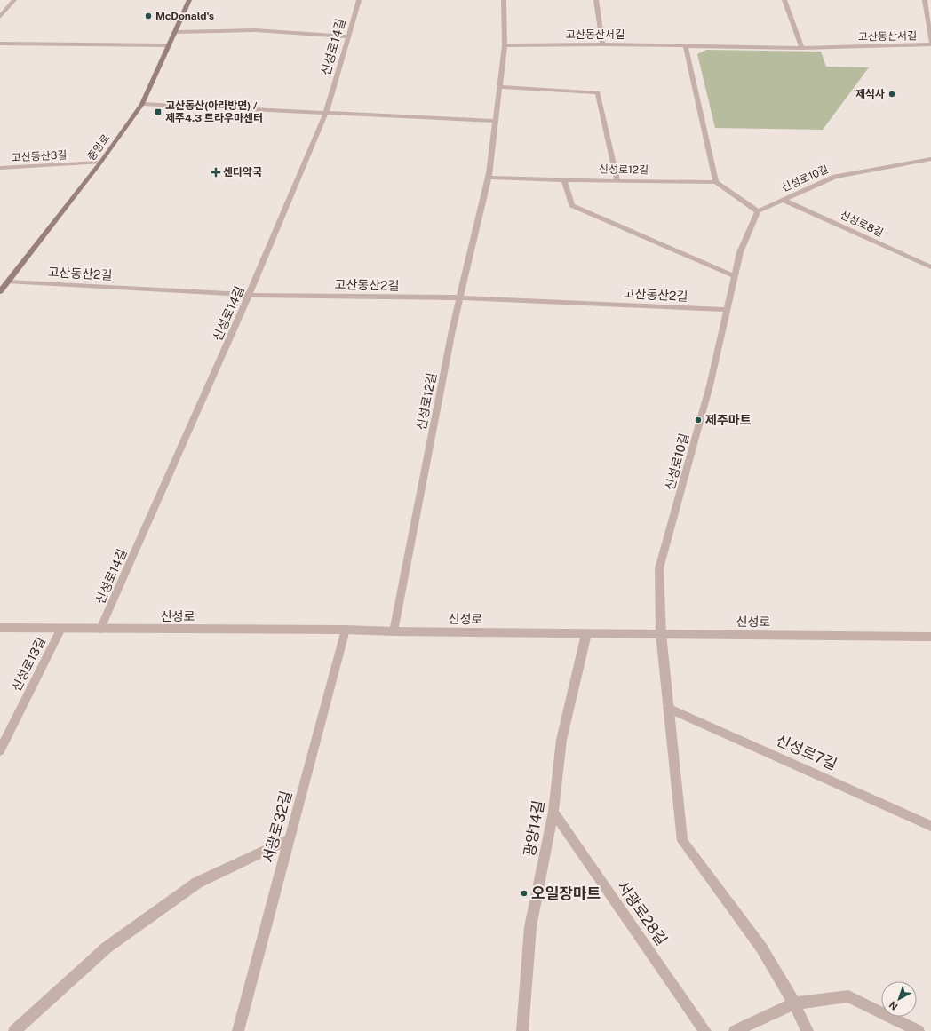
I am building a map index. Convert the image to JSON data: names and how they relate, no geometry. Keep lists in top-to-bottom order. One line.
{"streets":{"main road":["중앙로"],"street":["고산동산서길","신성로14길","고산동산3길","신성로12길","신성로10길","신성로8길","고산동산2길","신성로","신성로13길","신성로7길","서광로32길","광양14길","서광로28길"]},"crossings":[["고산동산서길","신성로12길"],["신성로14길","고산동산2길"],["신성로14길","신성로"],["중앙로","고산동산3길"],["중앙로","고산동산2길"],["신성로12길","고산동산2길"],["신성로12길","신성로"],["신성로10길","신성로8길"],["신성로10길","고산동산2길"],["신성로10길","신성로"],["신성로10길","신성로7길"],["신성로","신성로13길"],["신성로","서광로32길"],["신성로","광양14길"],["광양14길","서광로28길"]],"places":{"other":["McDonald's","제석사","제주마트","오일장마트"],"transit":["고산동산(아라방면) / 제주4.3 트라우마센터"],"health":["센타약국"]},"north":"bottom left"}
